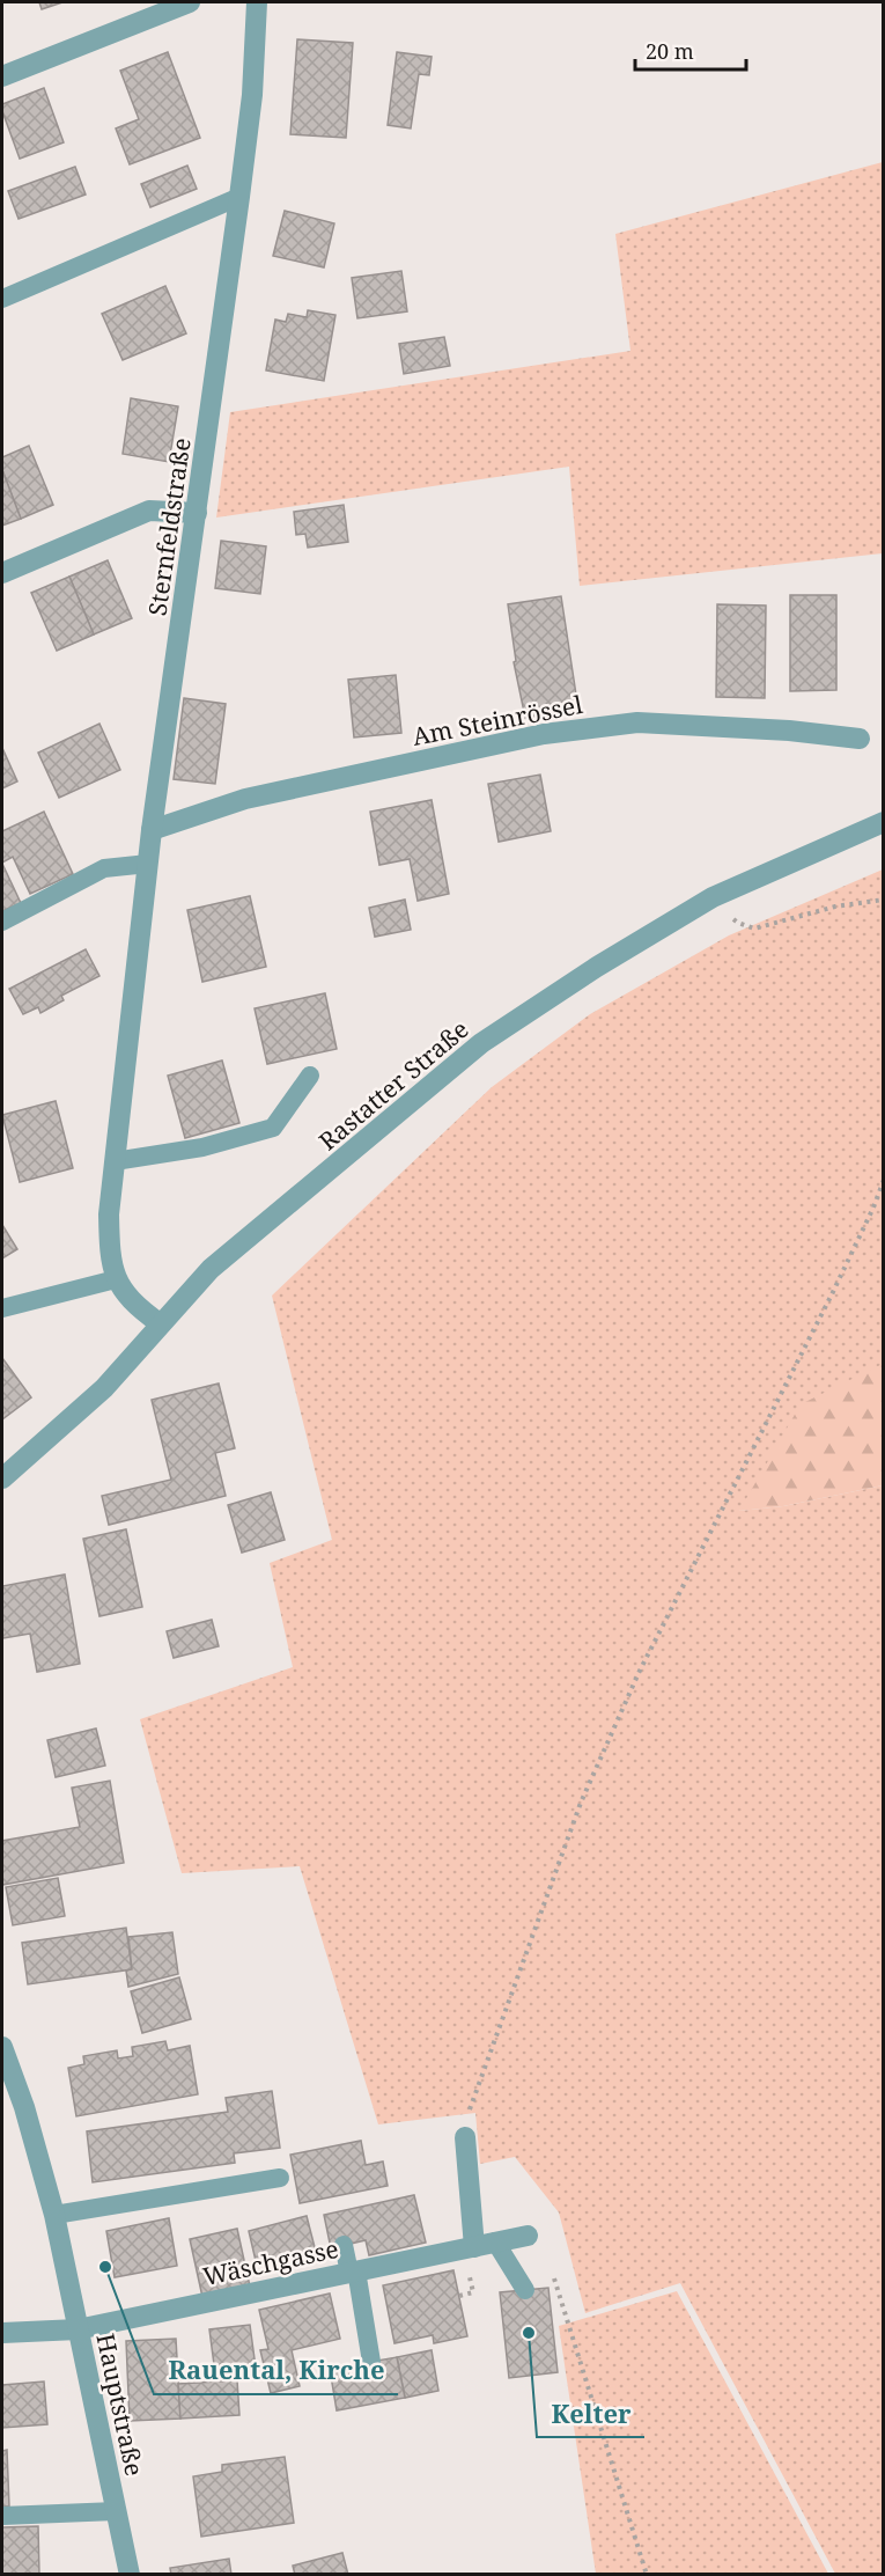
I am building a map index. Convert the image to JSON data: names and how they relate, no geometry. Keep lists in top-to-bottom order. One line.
{"streets":{"street":["Sternfeldstraße","Am Steinrössel","Rastatter Straße","Wäschgasse","Hauptstraße"]},"crossings":[["Sternfeldstraße","Am Steinrössel"],["Wäschgasse","Hauptstraße"]],"places":["Rauental, Kirche","Kelter"],"scale_bar":"20 m"}
